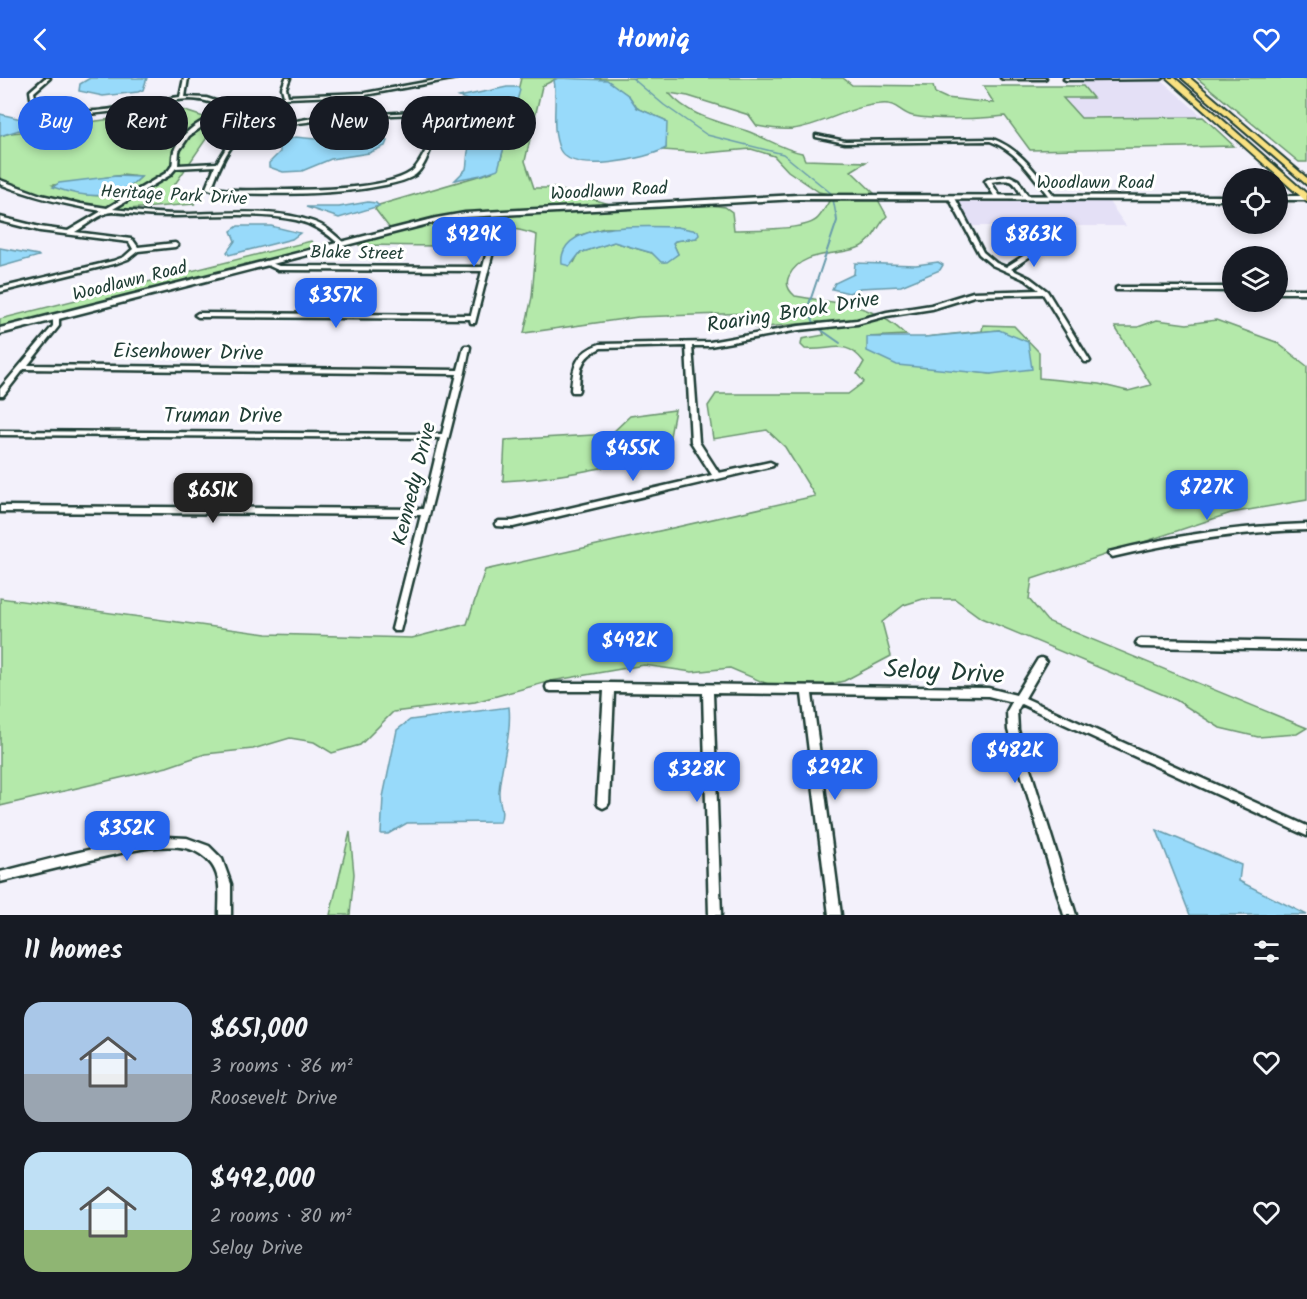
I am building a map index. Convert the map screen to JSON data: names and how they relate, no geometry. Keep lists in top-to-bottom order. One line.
{"streets":{"street":["Woodlawn Road","Heritage Park Drive","Blake Street","Roaring Brook Drive","Eisenhower Drive","Truman Drive","Kennedy Drive","Seloy Drive"]},"crossings":[["Woodlawn Road","Heritage Park Drive"],["Woodlawn Road","Blake Street"],["Eisenhower Drive","Kennedy Drive"],["Truman Drive","Kennedy Drive"]],"page":{"header":"Homiq","chip":["Buy","Rent","Filters","New","Apartment"],"price":["$929K","$863K","$357K","$455K","$727K","$651K","$492K","$482K","$292K","$328K","$352K"],"heading":"11 homes","list":[{"name":"$651,000","note":"3 rooms · 86 m² · Roosevelt Drive"},{"name":"$492,000","note":"2 rooms · 80 m² · Seloy Drive"}]}}
